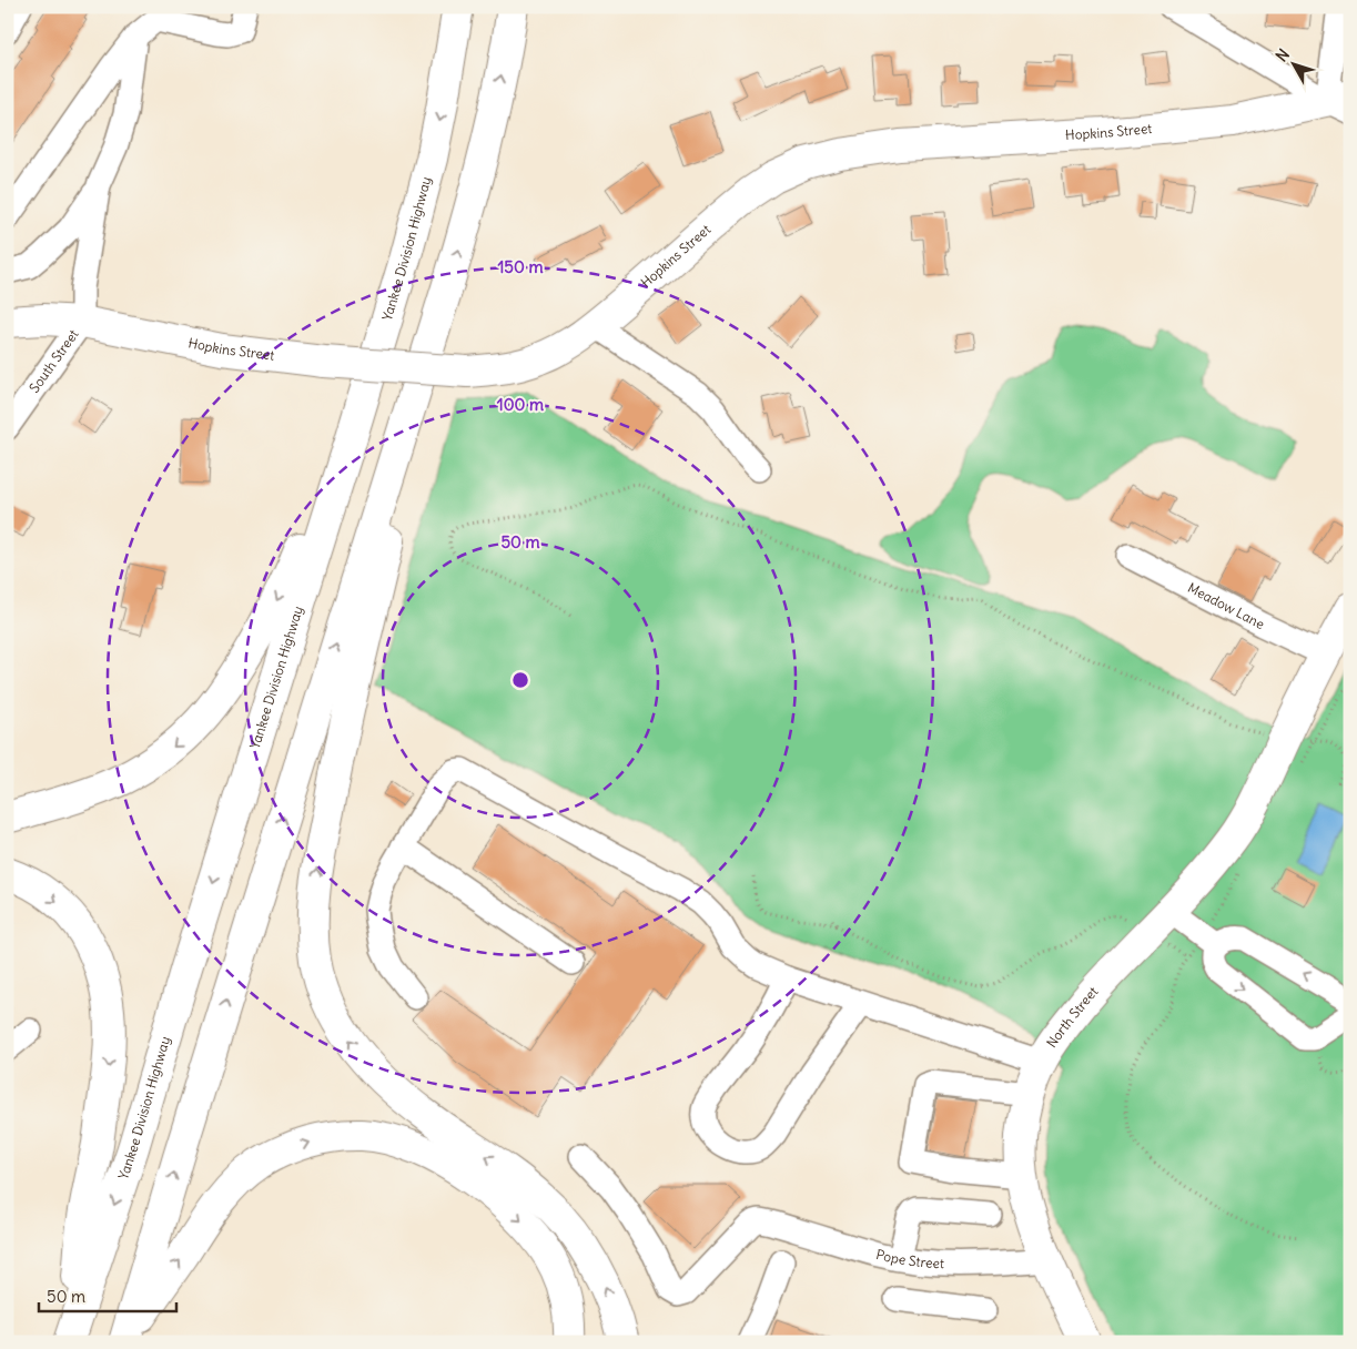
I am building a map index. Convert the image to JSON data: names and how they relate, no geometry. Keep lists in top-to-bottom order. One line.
{"streets":{"main road":["Hopkins Street","Yankee Division Highway","North Street"],"street":["South Street","Meadow Lane","Pope Street"]},"crossings":[["Hopkins Street","South Street"],["Meadow Lane","North Street"],["North Street","Pope Street"]],"scale_bar":"50 m","north":"top left","rings":["150 m","100 m","50 m"]}
